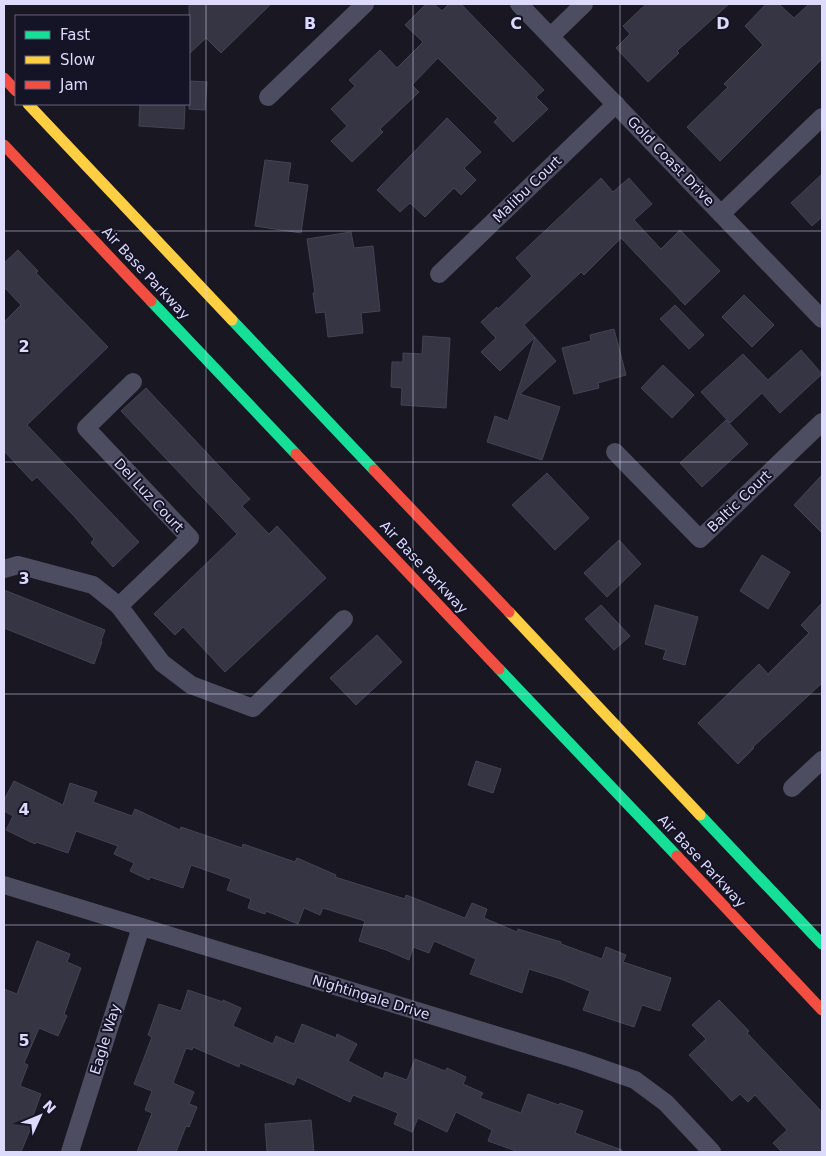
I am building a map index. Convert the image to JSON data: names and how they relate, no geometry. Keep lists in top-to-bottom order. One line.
{"streets":{"main road":["Air Base Parkway"],"street":["Gold Coast Drive","Malibu Court","Del Luz Court","Baltic Court","Nightingale Drive","Eagle Way"]},"crossings":[["Gold Coast Drive","Malibu Court"],["Nightingale Drive","Eagle Way"]],"legend":["Fast","Slow","Jam"],"north":"top right","grid":{"columns":["B","C","D"],"rows":["2","3","4","5"]}}
